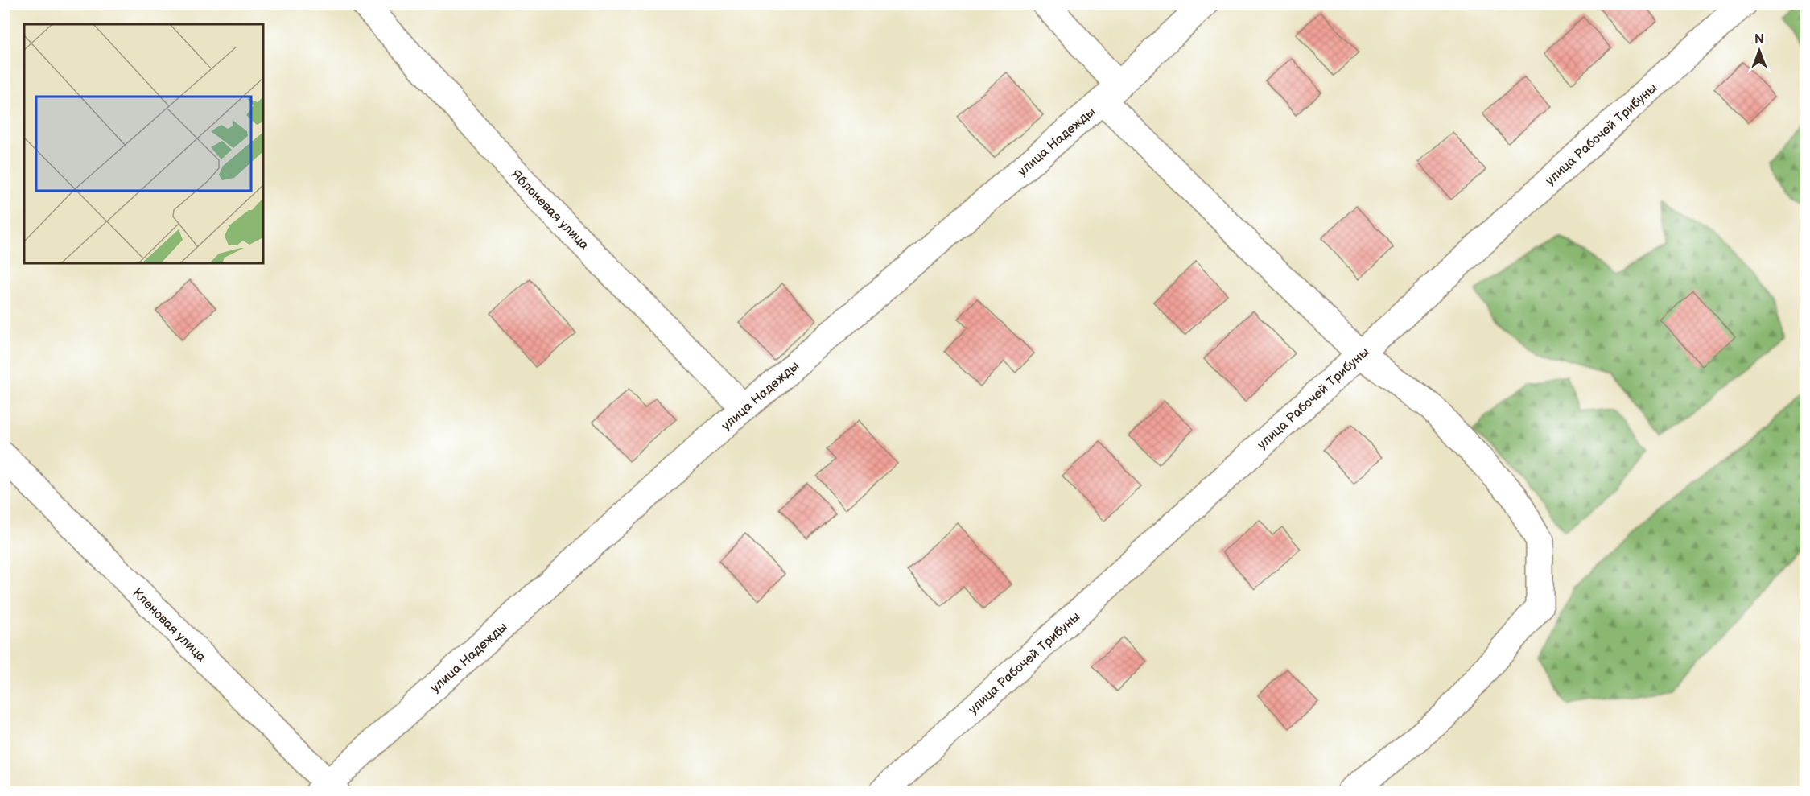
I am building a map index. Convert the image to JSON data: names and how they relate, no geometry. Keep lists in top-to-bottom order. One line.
{"streets":{"street":["улица Рабочей Трибуны","улица Надежды","Яблоневая улица","Кленовая улица"]},"crossings":[["улица Надежды","Яблоневая улица"],["улица Надежды","Кленовая улица"]],"north":"top"}
